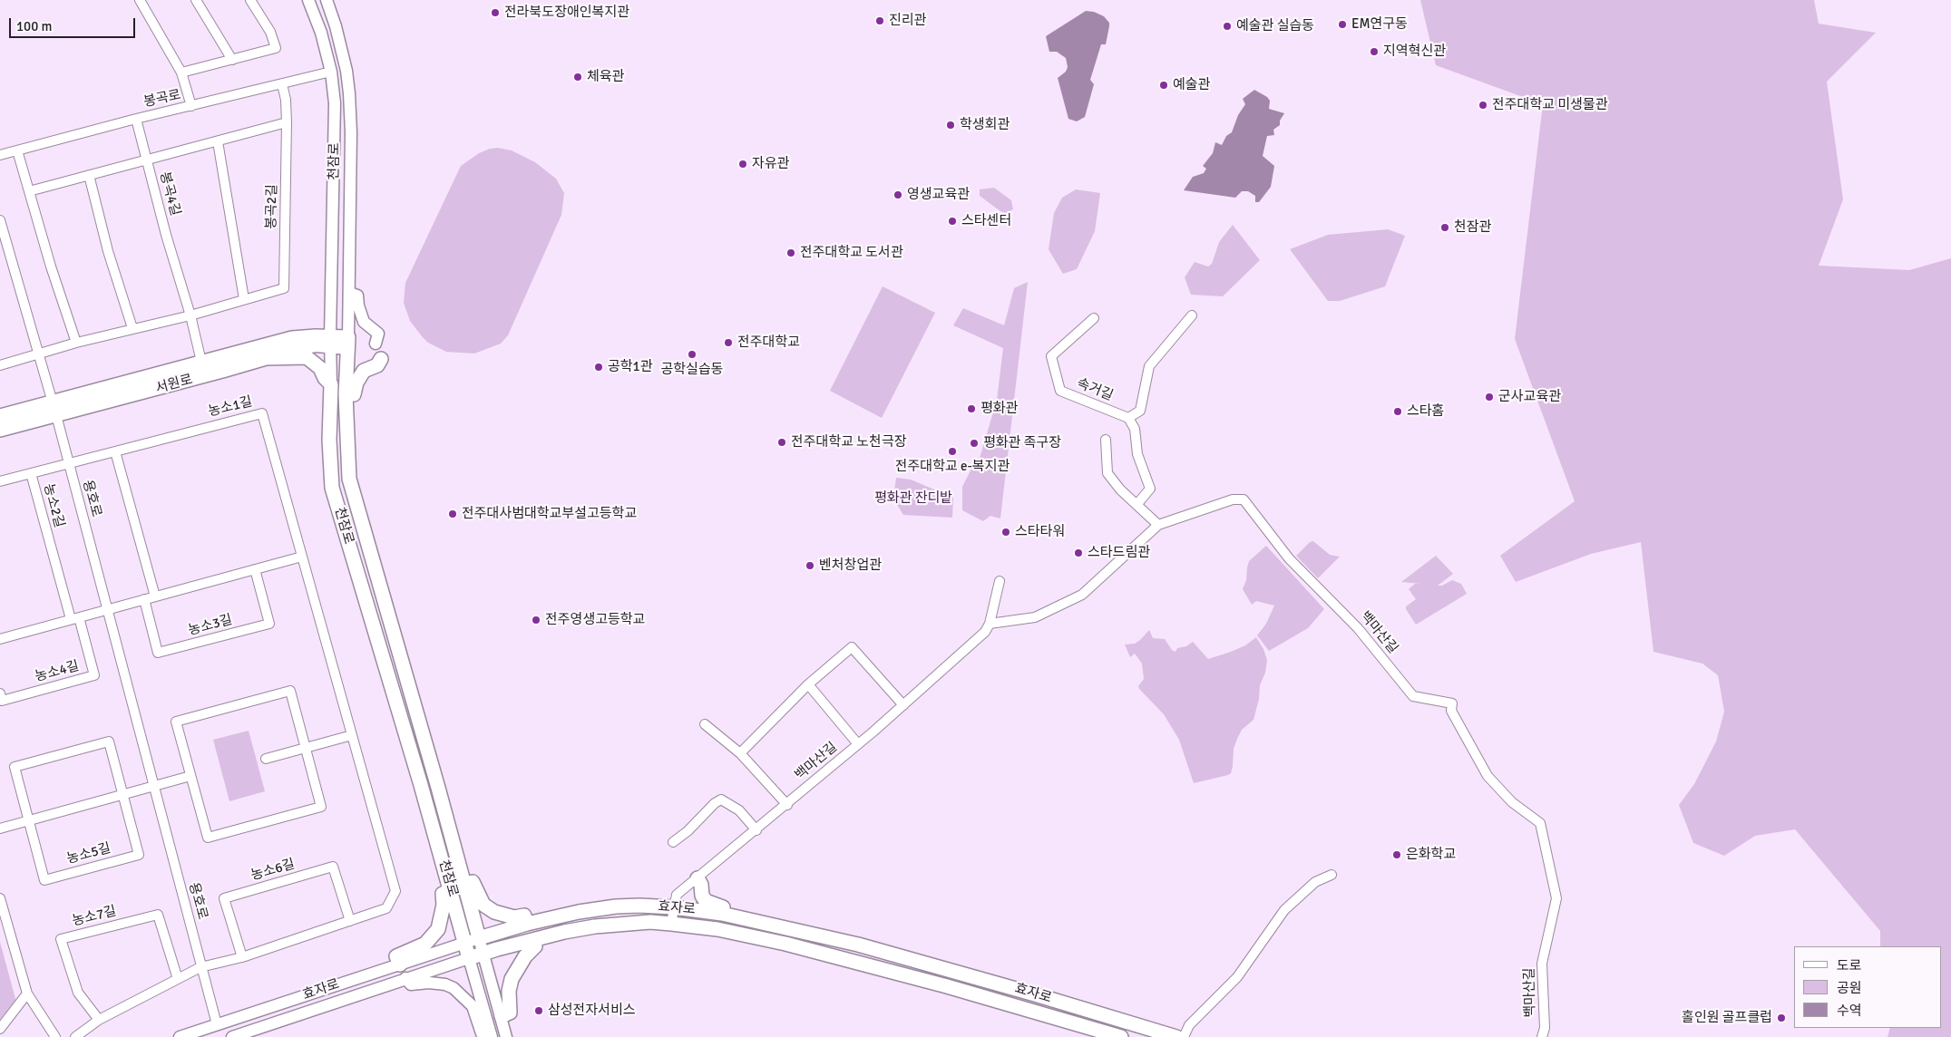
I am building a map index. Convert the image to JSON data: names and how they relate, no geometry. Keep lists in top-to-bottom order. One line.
{"streets":{"main road":["천잠로","서원로","효자로"],"street":["봉곡로","봉곡4길","봉곡2길","속거길","농소1길","용호로","농소2길","농소3길","백마산길","농소4길","농소5길","농소6길","농소7길"]},"crossings":[["봉곡로","천잠로"],["봉곡로","봉곡2길"],["천잠로","서원로"],["천잠로","효자로"],["봉곡4길","봉곡2길"],["봉곡2길","용호로"],["서원로","용호로"],["농소1길","용호로"],["농소1길","농소2길"],["용호로","농소2길"],["용호로","효자로"],["농소2길","농소4길"],["백마산길","효자로"]],"parks":["평화관 잔디밭"],"places":["전라북도장애인복지관","진리관","EM연구동","예술관 실습동","지역혁신관","체육관","예술관","전주대학교 미생물관","학생회관","자유관","영생교육관","스타센터","천잠관","전주대학교 도서관","전주대학교","공학실습동","공학1관","군사교육관","평화관","스타홈","전주대학교 노천극장","평화관 족구장","전주대학교 e-복지관","전주대사범대학교부설고등학교","스타타워","스타드림관","벤처창업관","전주영생고등학교","은화학교","삼성전자서비스","홀인원 골프클럽"],"legend":["도로","공원","수역"],"scale_bar":"100 m"}
